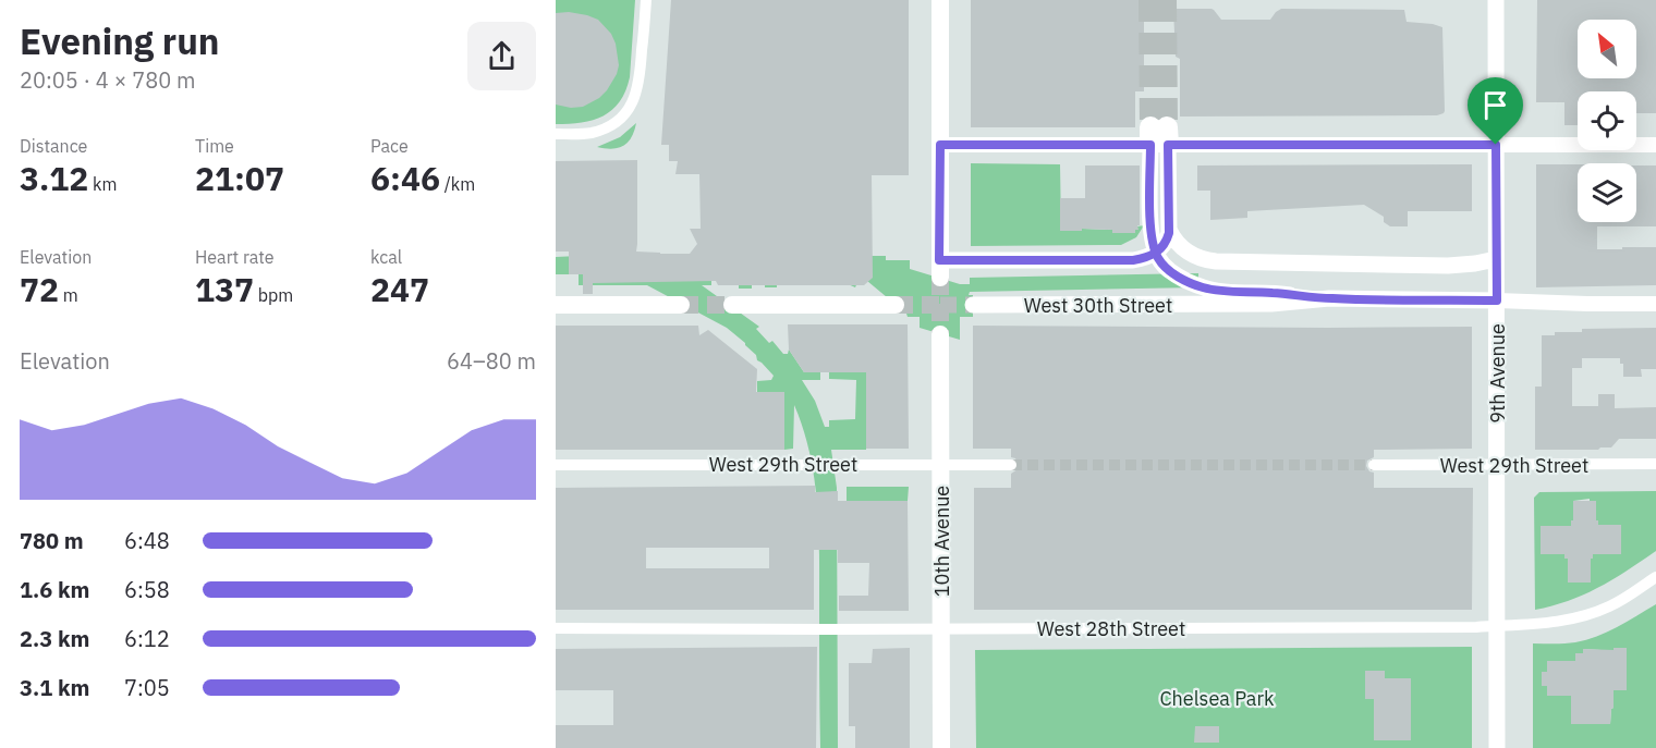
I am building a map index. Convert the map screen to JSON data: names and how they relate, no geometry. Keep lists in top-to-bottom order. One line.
{"streets":{"main road":["West 30th Street","9th Avenue","10th Avenue"],"street":["West 29th Street","West 28th Street"]},"crossings":[["West 30th Street","9th Avenue"],["9th Avenue","West 29th Street"],["9th Avenue","West 28th Street"],["West 29th Street","10th Avenue"],["10th Avenue","West 28th Street"]],"parks":["Chelsea Park"],"north":"top left","page":{"heading":["Evening run","20:05 · 4 × 780 m"],"stats":[["Distance","3.12 km"],["Time","21:07"],["Pace","6:46 /km"],["Elevation","72 m"],["Heart rate","137 bpm"],["kcal","247"]],"chart":["Elevation","64–80 m"],"list":[{"name":"780 m","note":"6:48"},{"name":"1.6 km","note":"6:58"},{"name":"2.3 km","note":"6:12"},{"name":"3.1 km","note":"7:05"}]}}
